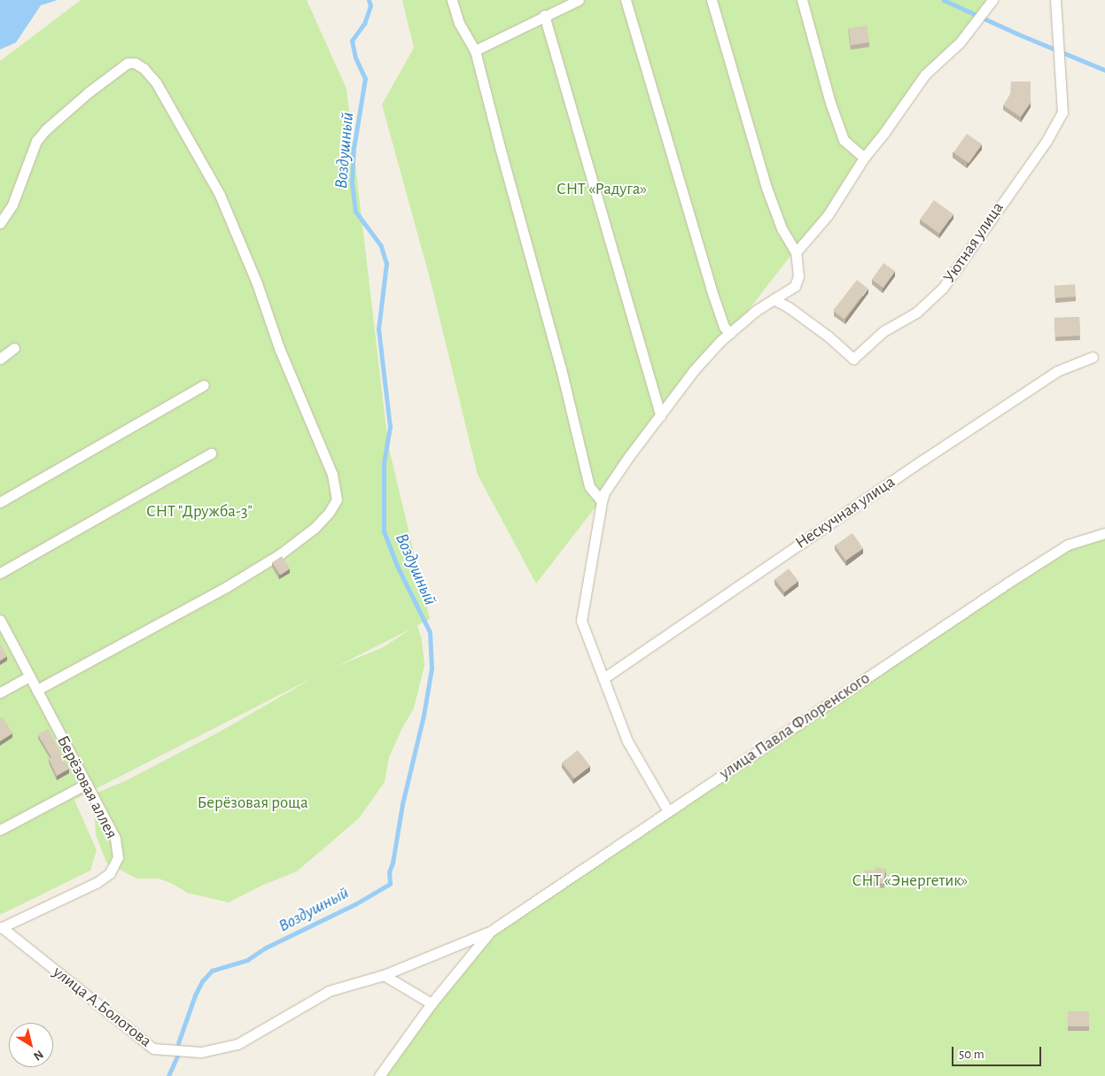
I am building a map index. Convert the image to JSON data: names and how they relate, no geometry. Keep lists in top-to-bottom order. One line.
{"streets":{"street":["Уютная улица","Нескучная улица","улица Павла Флоренского","Берёзовая аллея","улица А.Болотова"]},"crossings":[["улица Павла Флоренского","улица А.Болотова"],["Берёзовая аллея","улица А.Болотова"]],"water":["Воздушный"],"parks":["СНТ «Радуга»","СНТ \"Дружба-3\"","Берёзовая роща","СНТ «Энергетик»"],"scale_bar":"50 m","north":"bottom right"}
